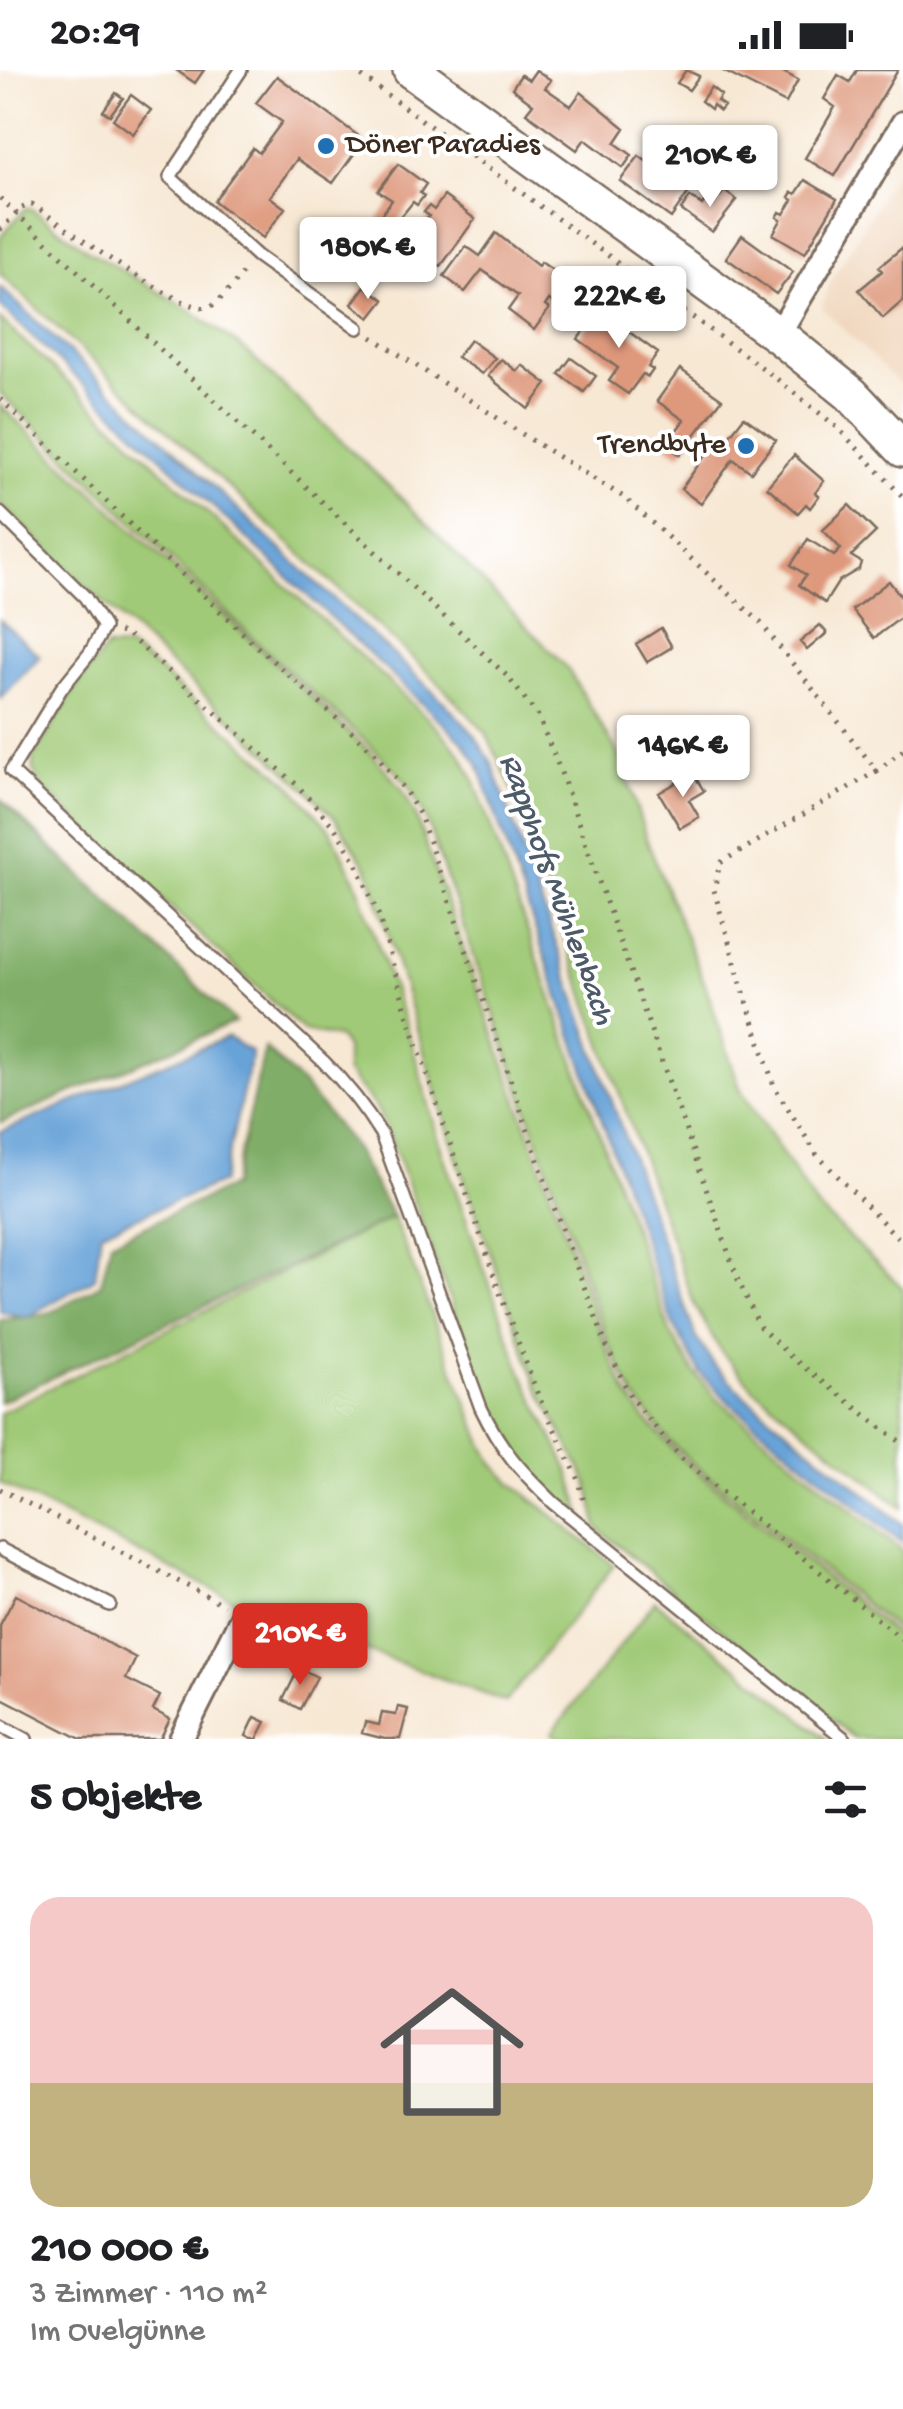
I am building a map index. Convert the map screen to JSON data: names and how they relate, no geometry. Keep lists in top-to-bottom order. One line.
{"water":["Rapphofs Mühlenbach"],"places":["Döner Paradies","Trendbyte"],"page":{"status":"20:29","price":["210K €","180K €","222K €","146K €","210K €"],"heading":"5 Objekte","list":[{"name":"210 000 €","note":"3 Zimmer · 110 m² · Im Ovelgünne"}]}}
